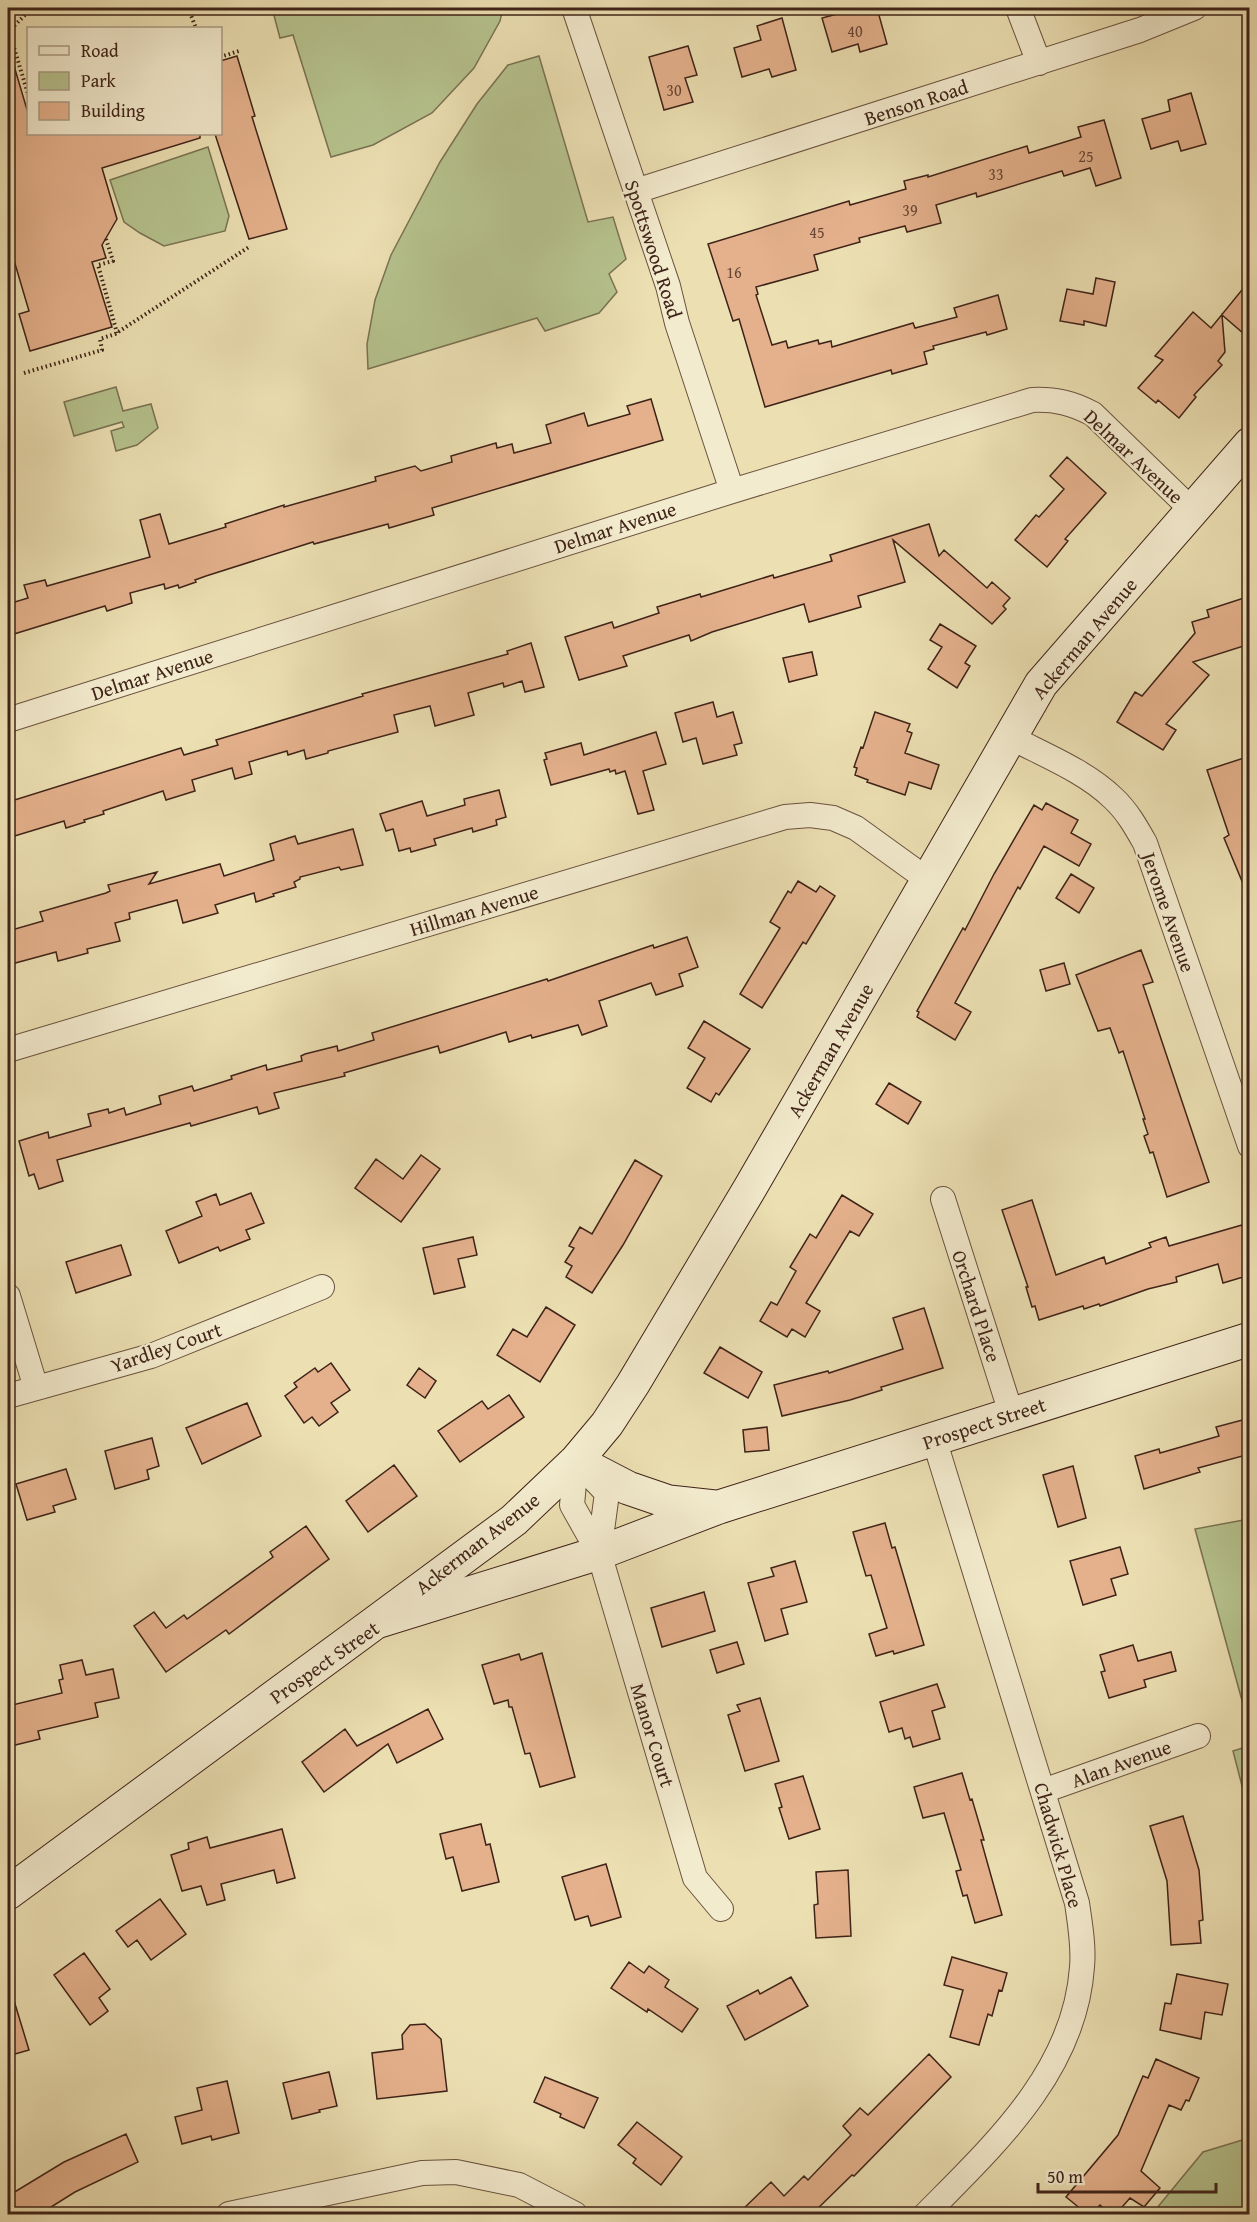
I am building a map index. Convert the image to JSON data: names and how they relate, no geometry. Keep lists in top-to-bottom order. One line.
{"streets":{"main road":["Ackerman Avenue","Prospect Street"],"street":["Benson Road","Spottswood Road","Delmar Avenue","Hillman Avenue","Jerome Avenue","Orchard Place","Yardley Court","Manor Court","Alan Avenue","Chadwick Place"]},"crossings":[["Benson Road","Spottswood Road"],["Spottswood Road","Delmar Avenue"],["Delmar Avenue","Ackerman Avenue"],["Ackerman Avenue","Hillman Avenue"],["Ackerman Avenue","Jerome Avenue"],["Ackerman Avenue","Prospect Street"],["Ackerman Avenue","Manor Court"],["Orchard Place","Prospect Street"],["Prospect Street","Manor Court"],["Prospect Street","Chadwick Place"],["Alan Avenue","Chadwick Place"]],"house_numbers":["40","30","25","33","39","45","16"],"legend":["Road","Park","Building"],"scale_bar":"50 m"}
